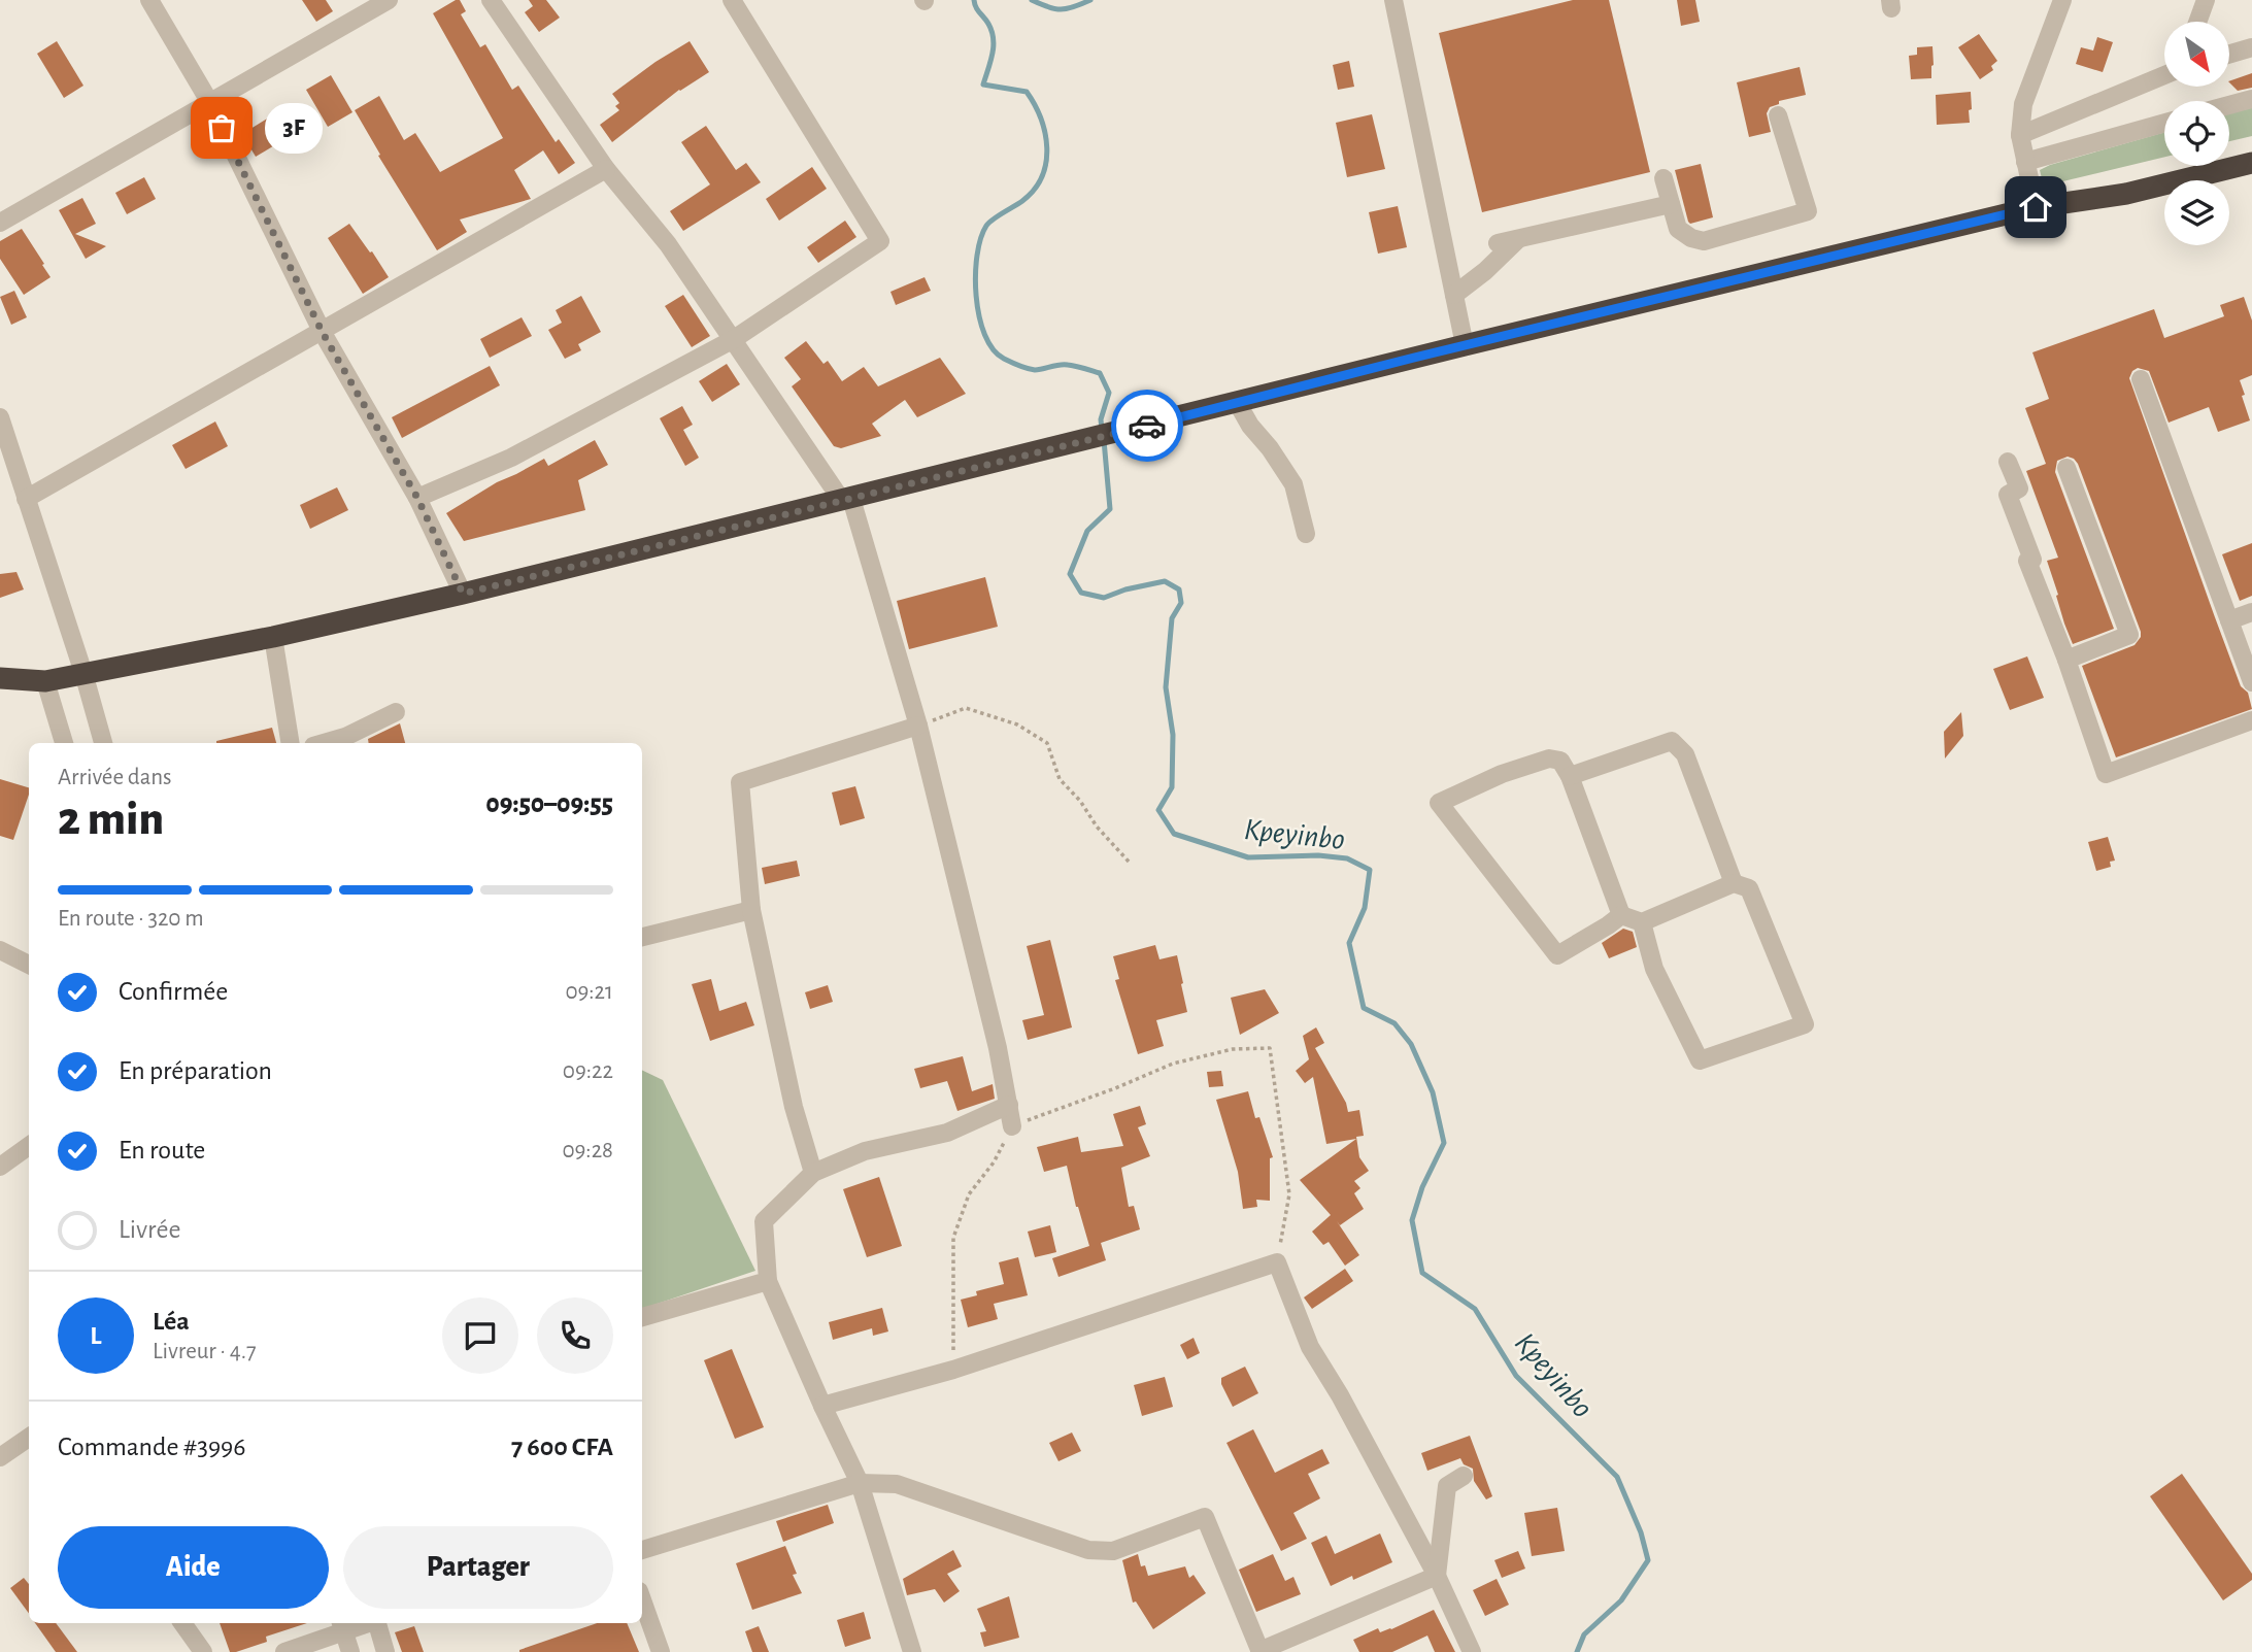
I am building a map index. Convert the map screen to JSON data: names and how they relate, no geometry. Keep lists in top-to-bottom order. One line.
{"water":["Kpeyinbo"],"places":["3F"],"north":"bottom right","page":{"bubble":"3F","heading":["2 min","Arrivée dans","09:50–09:55"],"panel":["Léa","Livreur · 4.7","Commande #3996","7 600 CFA"],"bar":"En route · 320 m","list":[["Confirmée","09:21"],["En préparation","09:22"],["En route","09:28"],"Livrée"],"round":"L","buttons":["Aide","Partager"]}}
